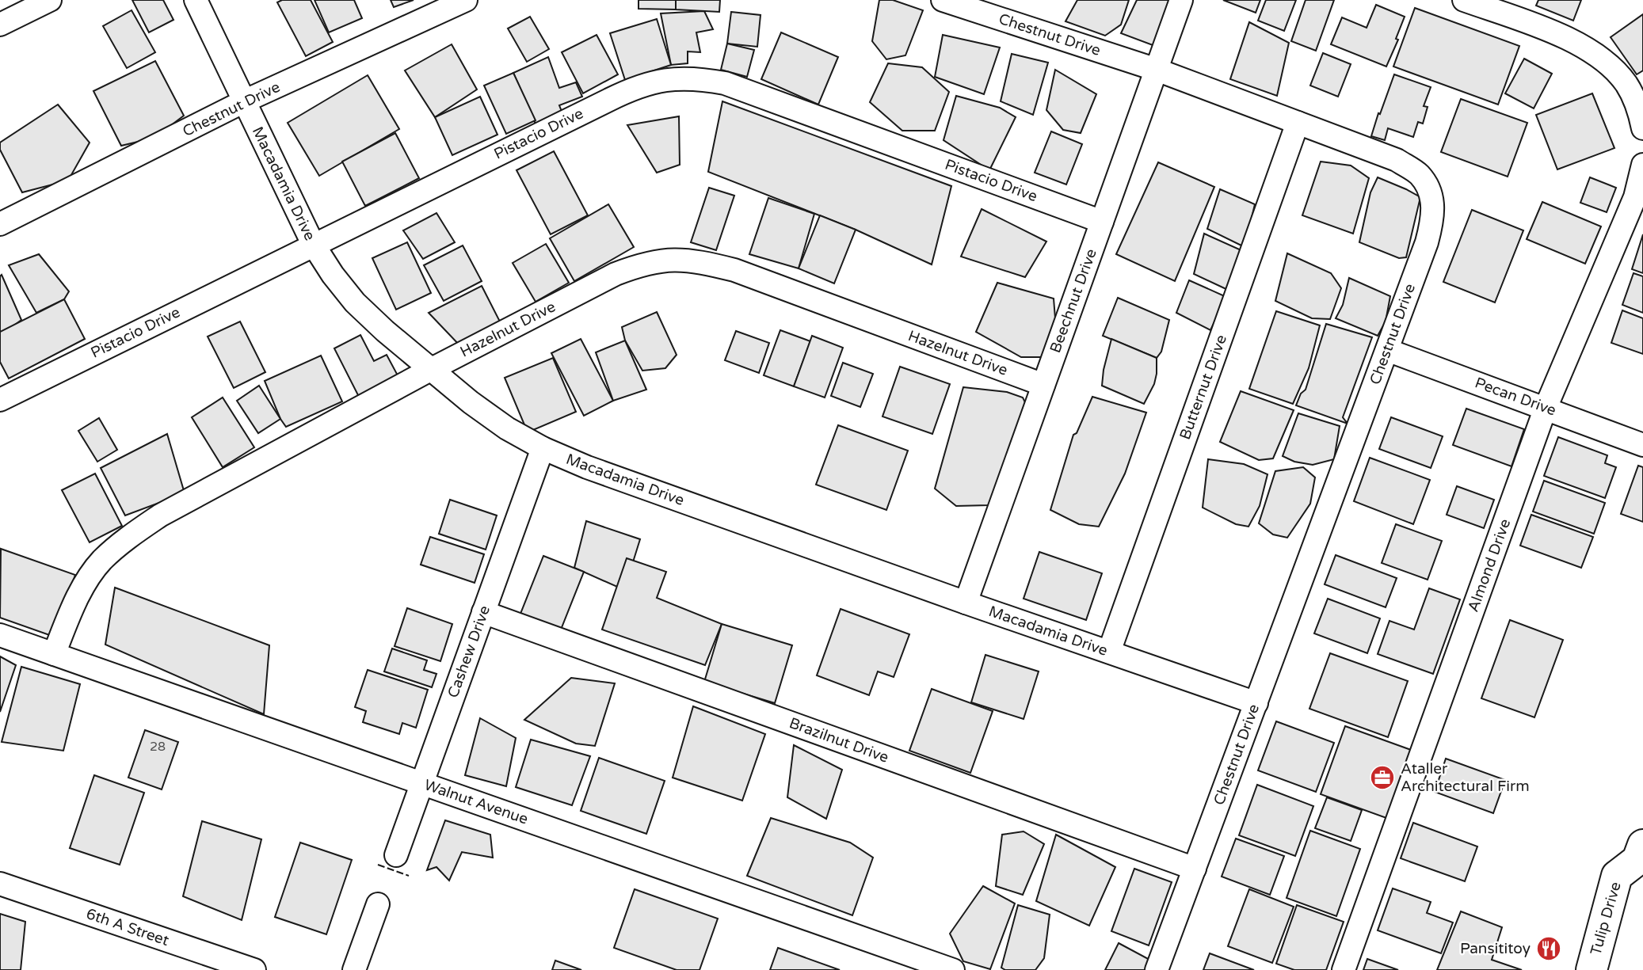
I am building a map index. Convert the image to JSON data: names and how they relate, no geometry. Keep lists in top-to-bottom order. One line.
{"streets":{"main road":["Tulip Drive"],"street":["Chestnut Drive","Pistacio Drive","Macadamia Drive","Beechnut Drive","Hazelnut Drive","Butternut Drive","Pecan Drive","Almond Drive","Cashew Drive","Brazilnut Drive","Walnut Avenue","6th A Street"]},"crossings":[["Chestnut Drive","Macadamia Drive"],["Chestnut Drive","Beechnut Drive"],["Chestnut Drive","Butternut Drive"],["Chestnut Drive","Pecan Drive"],["Chestnut Drive","Brazilnut Drive"],["Pistacio Drive","Macadamia Drive"],["Pistacio Drive","Beechnut Drive"],["Macadamia Drive","Beechnut Drive"],["Macadamia Drive","Hazelnut Drive"],["Macadamia Drive","Butternut Drive"],["Macadamia Drive","Cashew Drive"],["Beechnut Drive","Hazelnut Drive"],["Hazelnut Drive","Walnut Avenue"],["Pecan Drive","Almond Drive"],["Cashew Drive","Brazilnut Drive"],["Cashew Drive","Walnut Avenue"]],"places":{"office":["Ataller Architectural Firm"],"restaurant":["Pansititoy"]},"house_numbers":["28"]}
